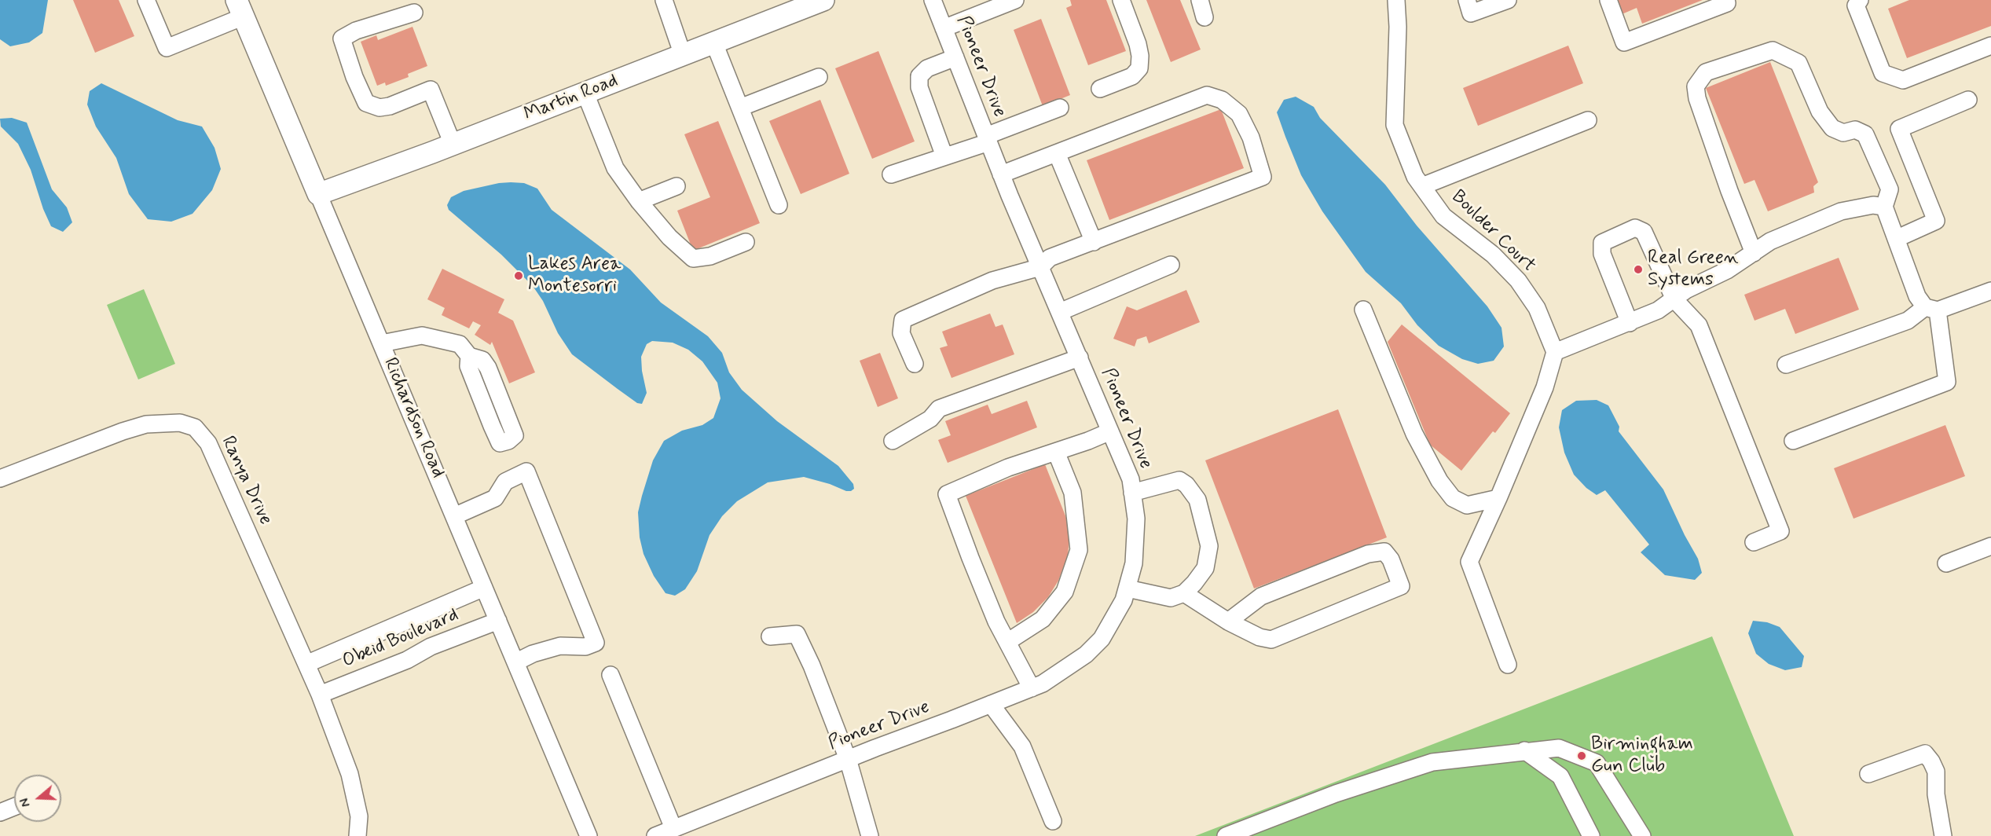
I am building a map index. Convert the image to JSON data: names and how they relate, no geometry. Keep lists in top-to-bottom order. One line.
{"streets":{"main road":["Martin Road","Richardson Road"],"street":["Pioneer Drive","Boulder Court","Ranya Drive","Obeid Boulevard"]},"crossings":[["Martin Road","Richardson Road"],["Richardson Road","Obeid Boulevard"],["Ranya Drive","Obeid Boulevard"]],"places":["Real Green Systems","Lakes Area Montesorri","Birmingham Gun Club"],"north":"left"}
